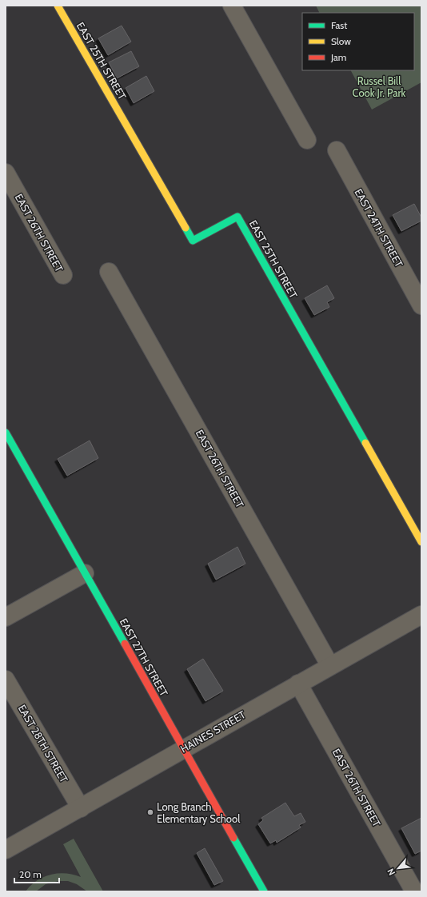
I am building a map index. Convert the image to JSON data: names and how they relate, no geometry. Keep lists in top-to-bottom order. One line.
{"streets":{"street":["EAST 25TH STREET","EAST 24TH STREET","EAST 26TH STREET","EAST 27TH STREET","HAINES STREET","EAST 28TH STREET"]},"crossings":[["EAST 26TH STREET","HAINES STREET"],["EAST 27TH STREET","HAINES STREET"],["HAINES STREET","EAST 28TH STREET"]],"parks":["Russel Bill Cook Jr. Park"],"places":["Long Branch Elementary School"],"legend":["Fast","Slow","Jam"],"scale_bar":"20 m","north":"bottom left"}
